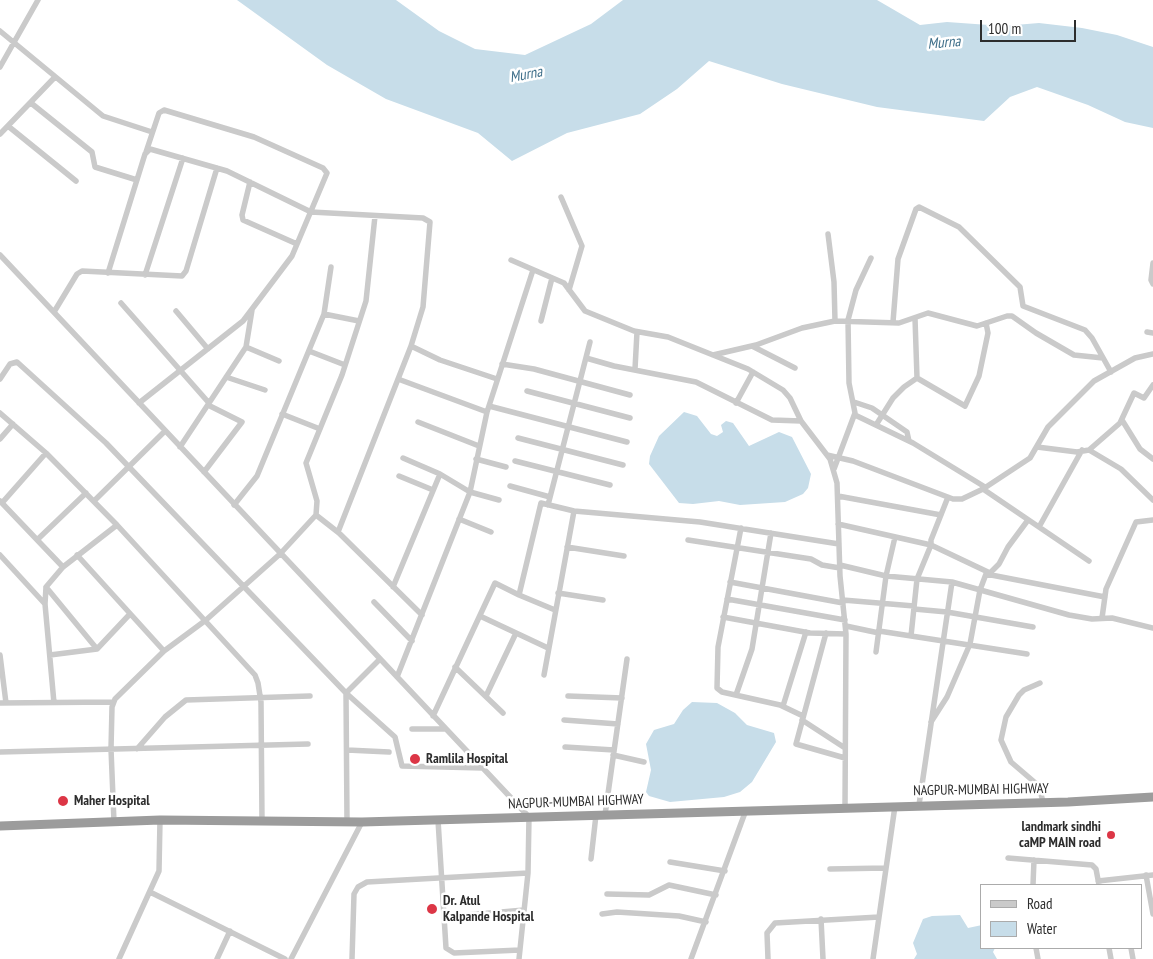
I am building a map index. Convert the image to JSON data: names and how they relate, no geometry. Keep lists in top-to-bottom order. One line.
{"streets":{"highway":["NAGPUR-MUMBAI HIGHWAY"]},"water":["Murna"],"places":["Ramlila Hospital","Maher Hospital","landmark sindhi caMP MAIN road","Dr. Atul Kalpande Hospital"],"legend":["Road","Water"],"scale_bar":"100 m"}
